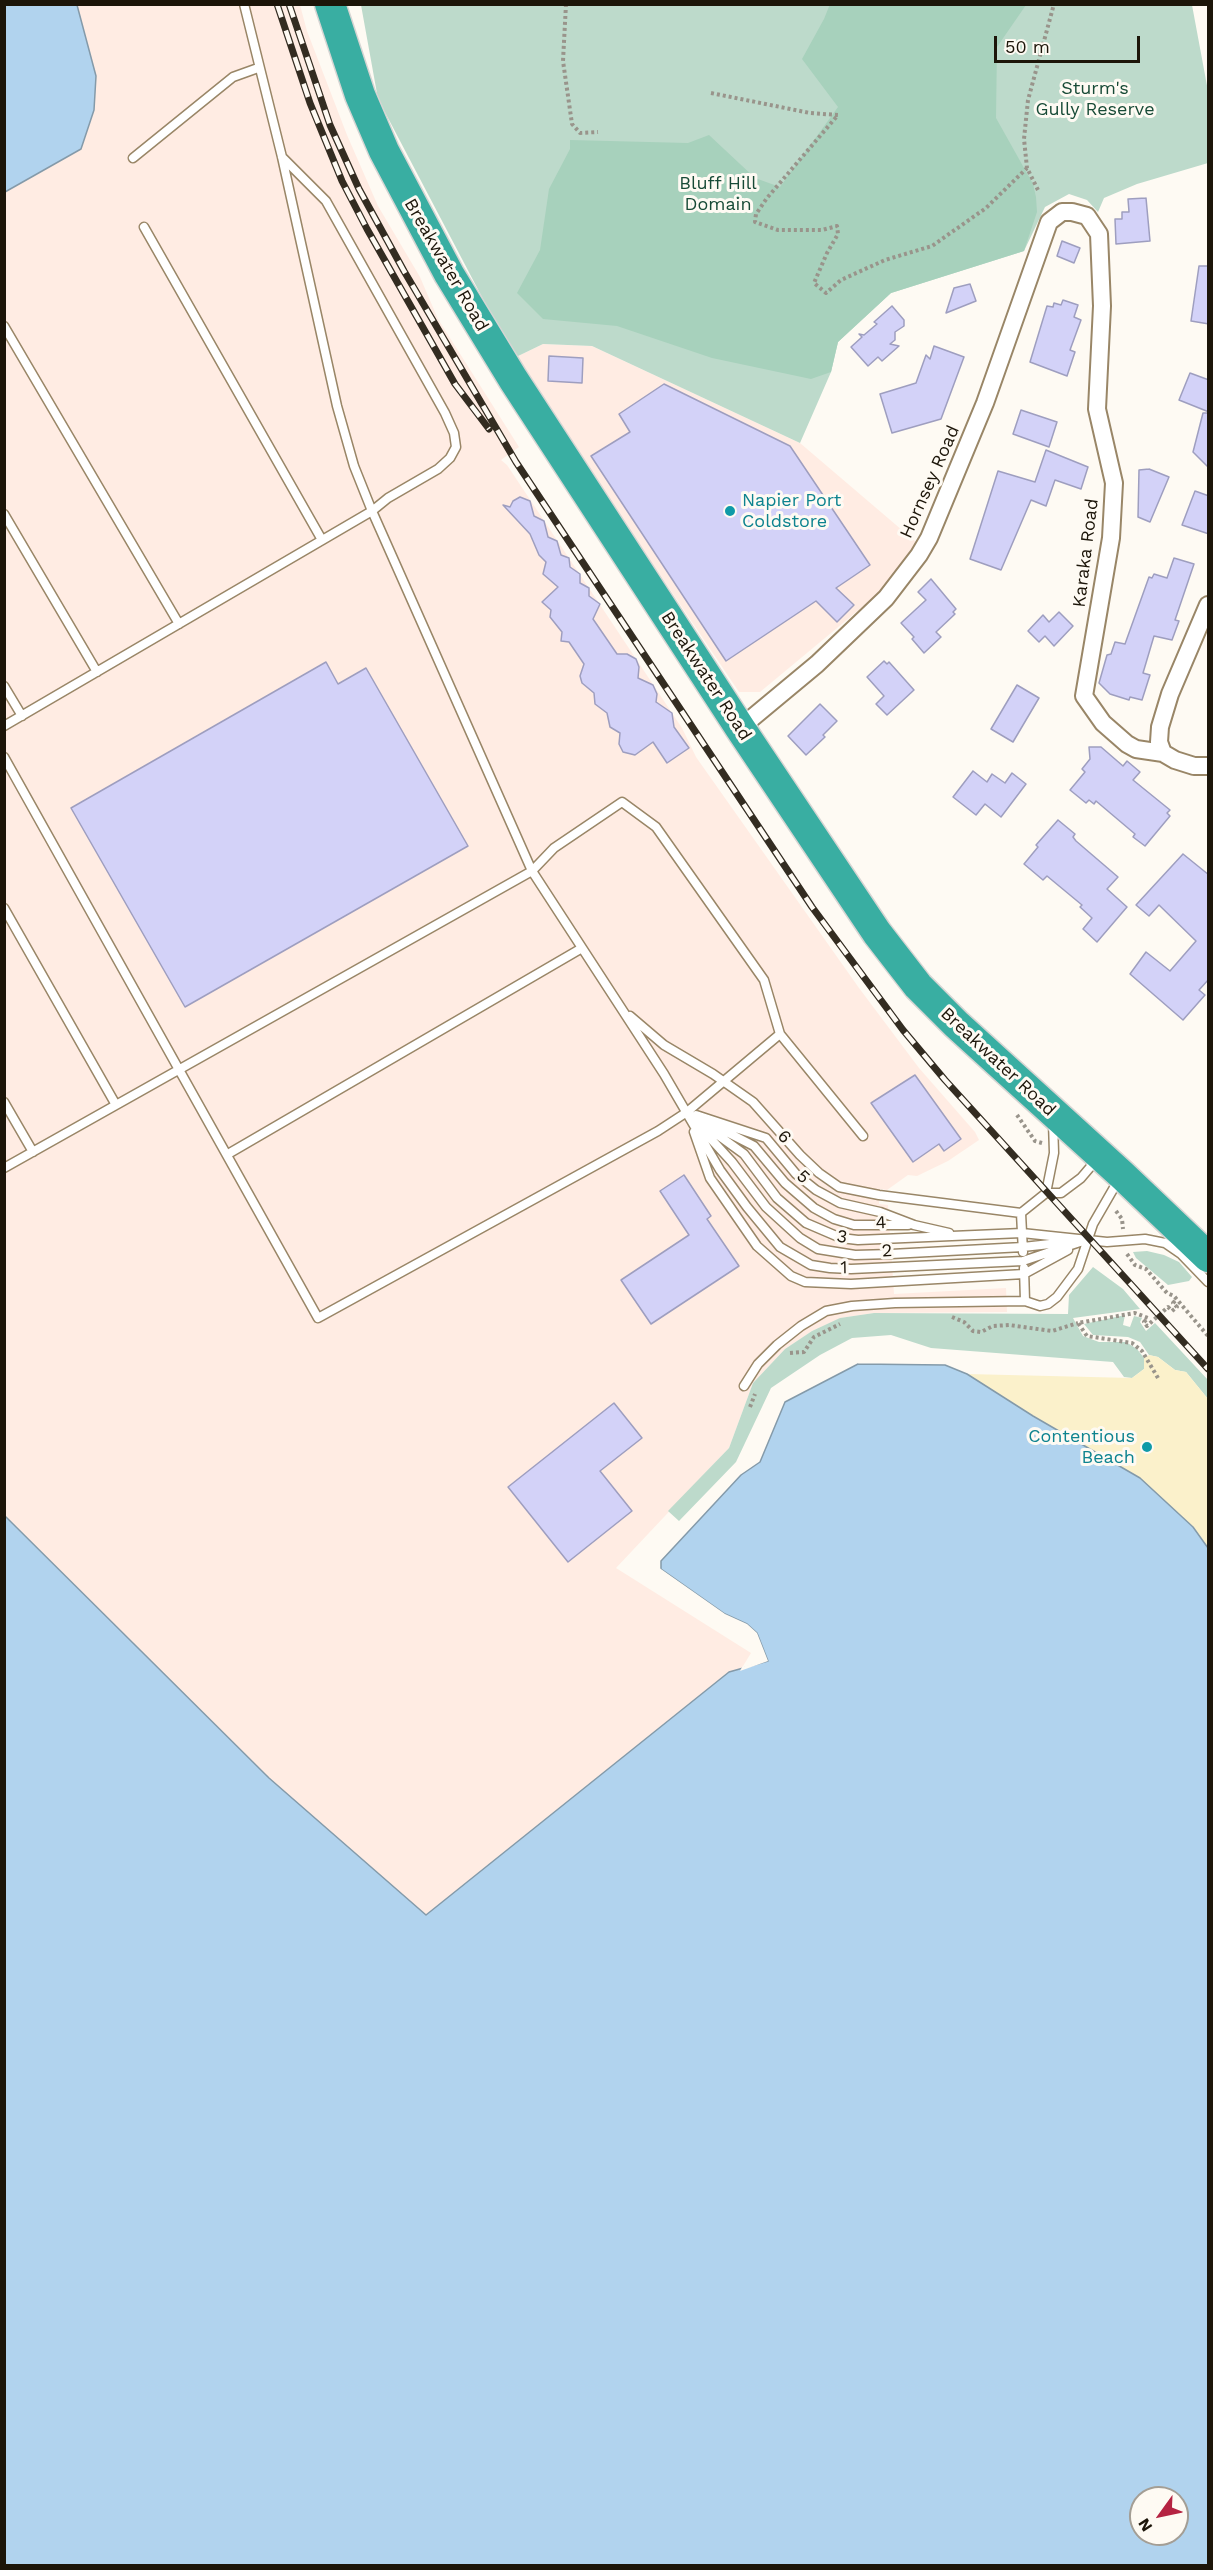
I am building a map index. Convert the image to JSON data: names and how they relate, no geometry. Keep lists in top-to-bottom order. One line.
{"streets":{"highway":["Breakwater Road"],"street":["Hornsey Road","Karaka Road"],"lane":["6","5","4","3","2","1"]},"crossings":[["Breakwater Road","Hornsey Road"],["Hornsey Road","Karaka Road"],["6","5"],["6","4"],["6","3"],["6","2"],["6","1"],["5","4"],["5","3"],["5","2"],["5","1"],["4","3"],["4","2"],["4","1"],["3","2"],["3","1"],["2","1"]],"parks":["Sturm's Gully Reserve","Bluff Hill Domain"],"places":["Napier Port Coldstore","Contentious Beach"],"scale_bar":"50 m","north":"bottom left"}
